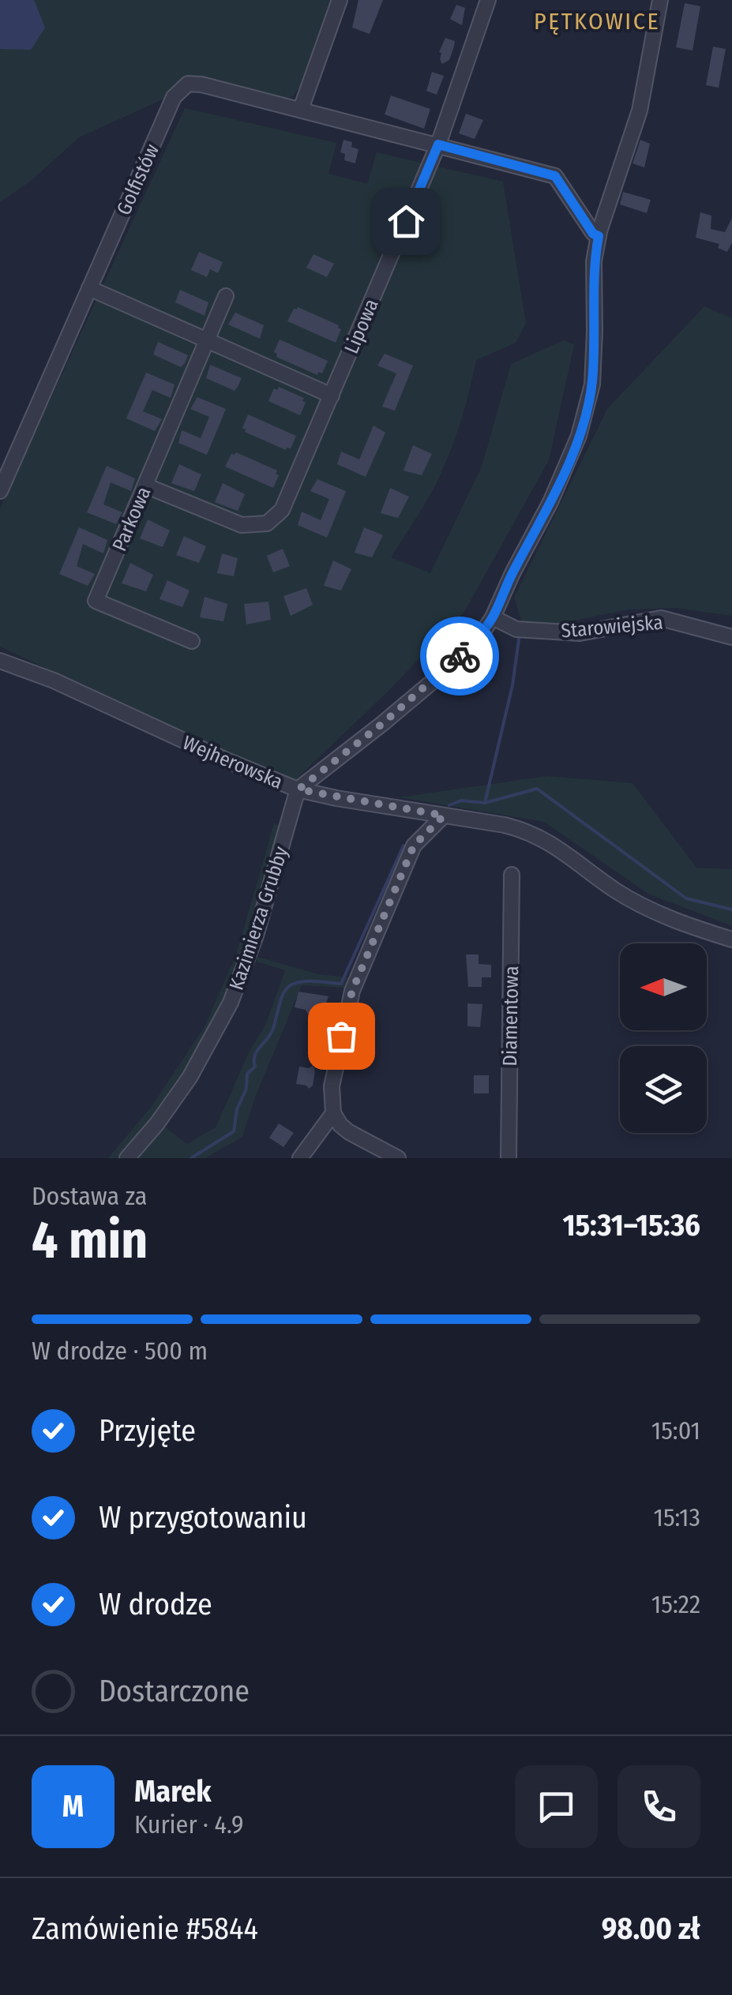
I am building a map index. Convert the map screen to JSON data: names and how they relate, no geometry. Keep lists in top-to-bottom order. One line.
{"streets":{"street":["Golfistów","Lipowa","Parkowa","Starowiejska","Wejherowska","Kazimierza Grubby","Diamentowa"]},"crossings":[["Lipowa","Parkowa"],["Wejherowska","Kazimierza Grubby"]],"districts":["PĘTKOWICE"],"north":"left","page":{"heading":["4 min","Dostawa za","15:31–15:36"],"panel":["Marek","Kurier · 4.9","Zamówienie #5844","98.00 zł"],"bar":"W drodze · 500 m","list":[["Przyjęte","15:01"],["W przygotowaniu","15:13"],["W drodze","15:22"],"Dostarczone"],"round":"M"}}
